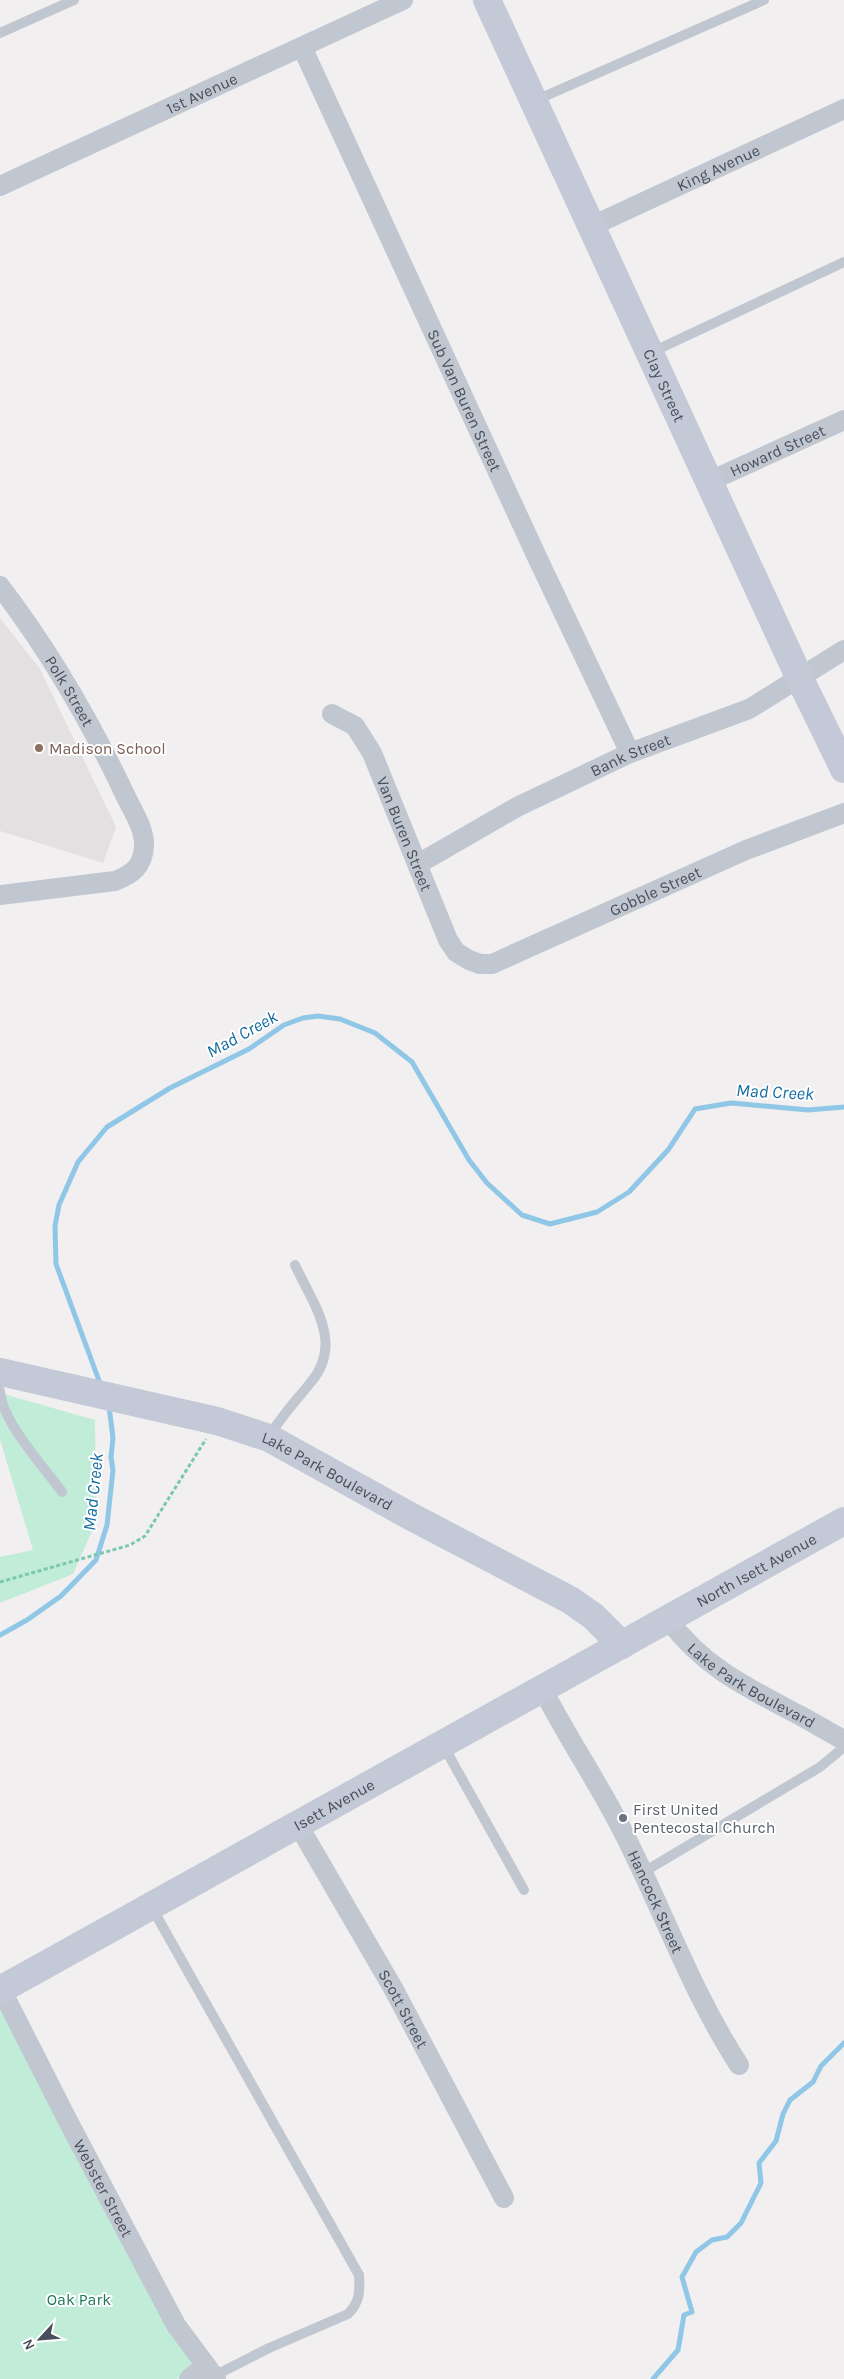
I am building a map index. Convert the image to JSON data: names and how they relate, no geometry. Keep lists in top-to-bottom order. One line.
{"streets":{"street":["1st Avenue","King Avenue","Clay Street","Sub Van Buren Street","Howard Street","Polk Street","Bank Street","Van Buren Street","Gobble Street","Lake Park Boulevard","North Isett Avenue","Isett Avenue","Hancock Street","Scott Street","Webster Street"]},"crossings":[["1st Avenue","Sub Van Buren Street"],["King Avenue","Clay Street"],["Clay Street","Howard Street"],["Clay Street","Bank Street"],["Sub Van Buren Street","Bank Street"],["Bank Street","Van Buren Street"],["Van Buren Street","Gobble Street"],["Lake Park Boulevard","North Isett Avenue"],["Lake Park Boulevard","Isett Avenue"],["North Isett Avenue","Isett Avenue"],["Isett Avenue","Hancock Street"],["Isett Avenue","Scott Street"],["Isett Avenue","Webster Street"]],"water":["Mad Creek"],"parks":["Oak Park"],"places":["Madison School","First United Pentecostal Church"],"north":"bottom left"}
